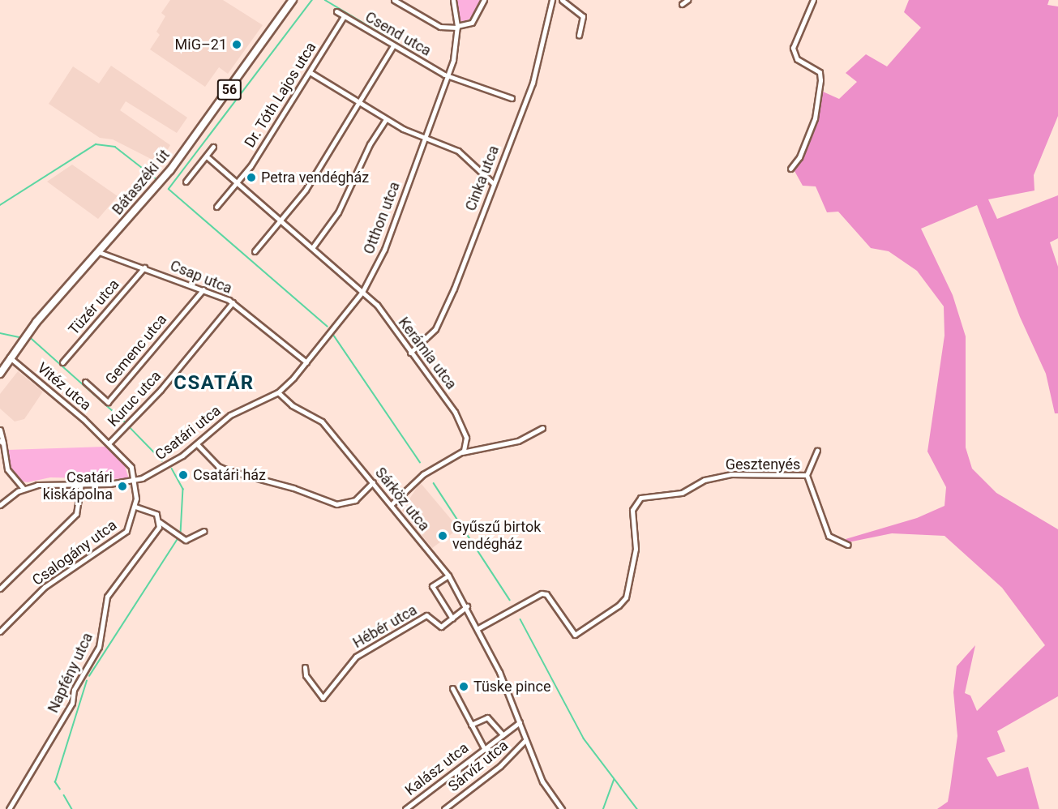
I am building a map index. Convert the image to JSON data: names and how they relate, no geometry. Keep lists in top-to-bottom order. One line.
{"streets":{"main road":["56","Bátaszéki út"],"street":["Csend utca","Dr. Tóth Lajos utca","Cinka utca","Otthon utca","Csap utca","Tüzér utca","Gemenc utca","Kerámia utca","Vitéz utca","Kuruc utca","Csatári utca","Gesztenyés","Sárköz utca","Csalogány utca","Hébér utca","Napfény utca","Sárvíz utca","Kalász utca"]},"crossings":[["Csend utca","Dr. Tóth Lajos utca"],["Csend utca","Otthon utca"],["Dr. Tóth Lajos utca","Kerámia utca"],["Cinka utca","Kerámia utca"],["Bátaszéki út","Csap utca"],["Bátaszéki út","Vitéz utca"],["Otthon utca","Csap utca"],["Otthon utca","Kerámia utca"],["Otthon utca","Csatári utca"],["Otthon utca","Sárköz utca"],["Csap utca","Tüzér utca"],["Csap utca","Gemenc utca"],["Csap utca","Kuruc utca"],["Vitéz utca","Kuruc utca"],["Vitéz utca","Csatári utca"],["Vitéz utca","Csalogány utca"],["Csatári utca","Sárköz utca"],["Csatári utca","Csalogány utca"],["Gesztenyés","Sárköz utca"],["Sárköz utca","Sárvíz utca"],["Sárköz utca","Kalász utca"]],"districts":["CSATÁR"],"places":["MiG–21","Petra vendégház","Csatári ház","Csatári kiskápolna","Gyűszű birtok vendégház","Tüske pince"]}
